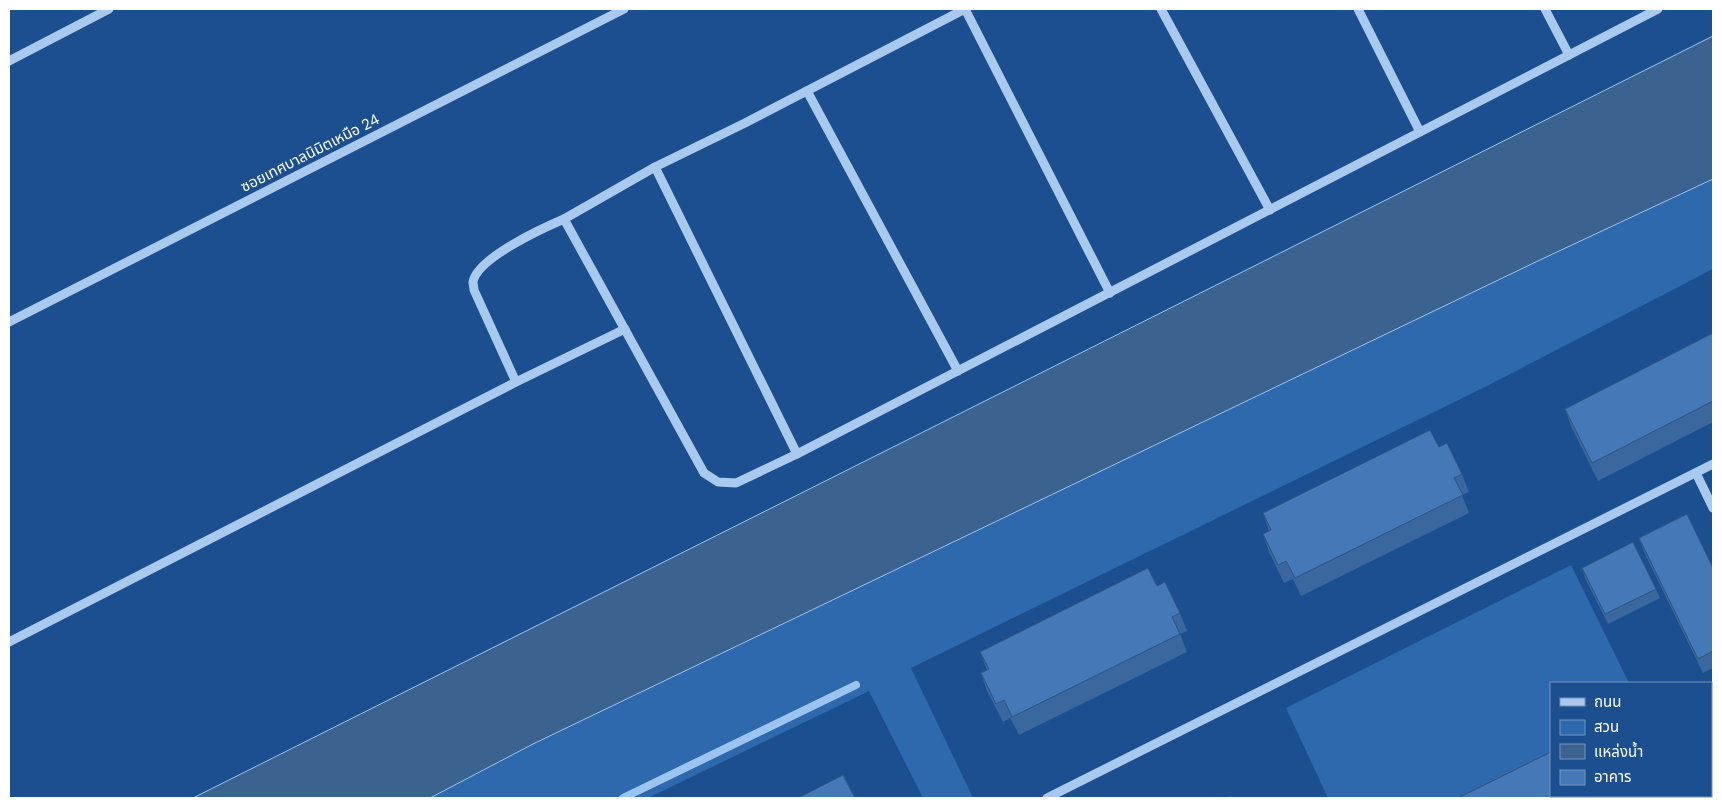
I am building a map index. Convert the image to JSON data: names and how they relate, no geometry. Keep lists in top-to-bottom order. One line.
{"streets":{"street":["ซอยเทศบาลนิมิตเหนือ 24"]},"legend":["ถนน","สวน","แหล่งน้ำ","อาคาร"]}
